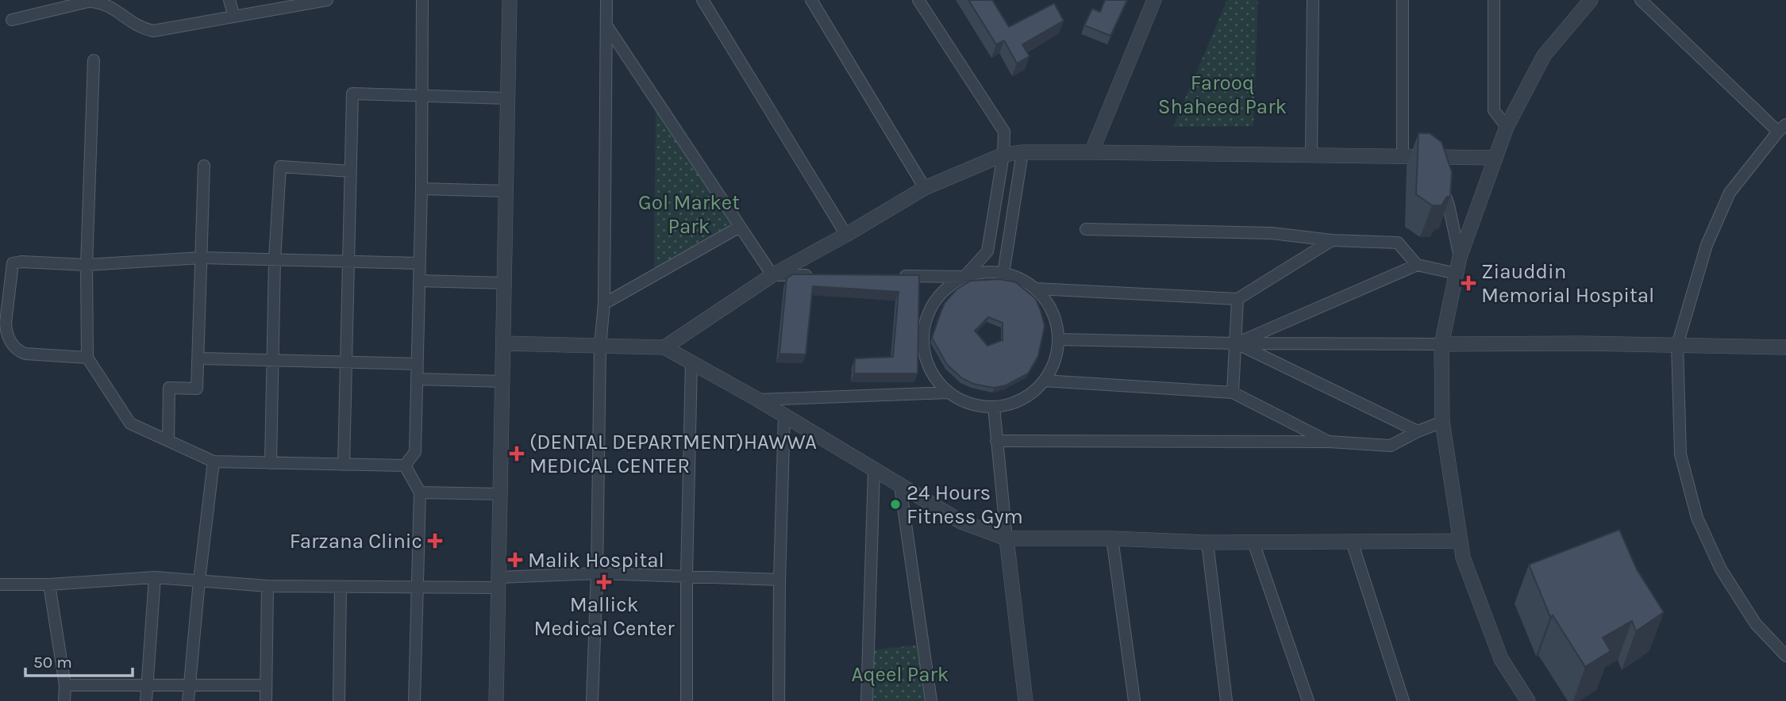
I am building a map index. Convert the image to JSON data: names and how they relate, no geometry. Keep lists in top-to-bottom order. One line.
{"parks":["Farooq Shaheed Park","Gol Market Park","Aqeel Park"],"places":{"health":["Ziauddin Memorial Hospital","(DENTAL DEPARTMENT)HAWWA MEDICAL CENTER","Farzana Clinic","Malik Hospital","Mallick Medical Center"],"other":["24 Hours Fitness Gym"]},"scale_bar":"50 m"}
